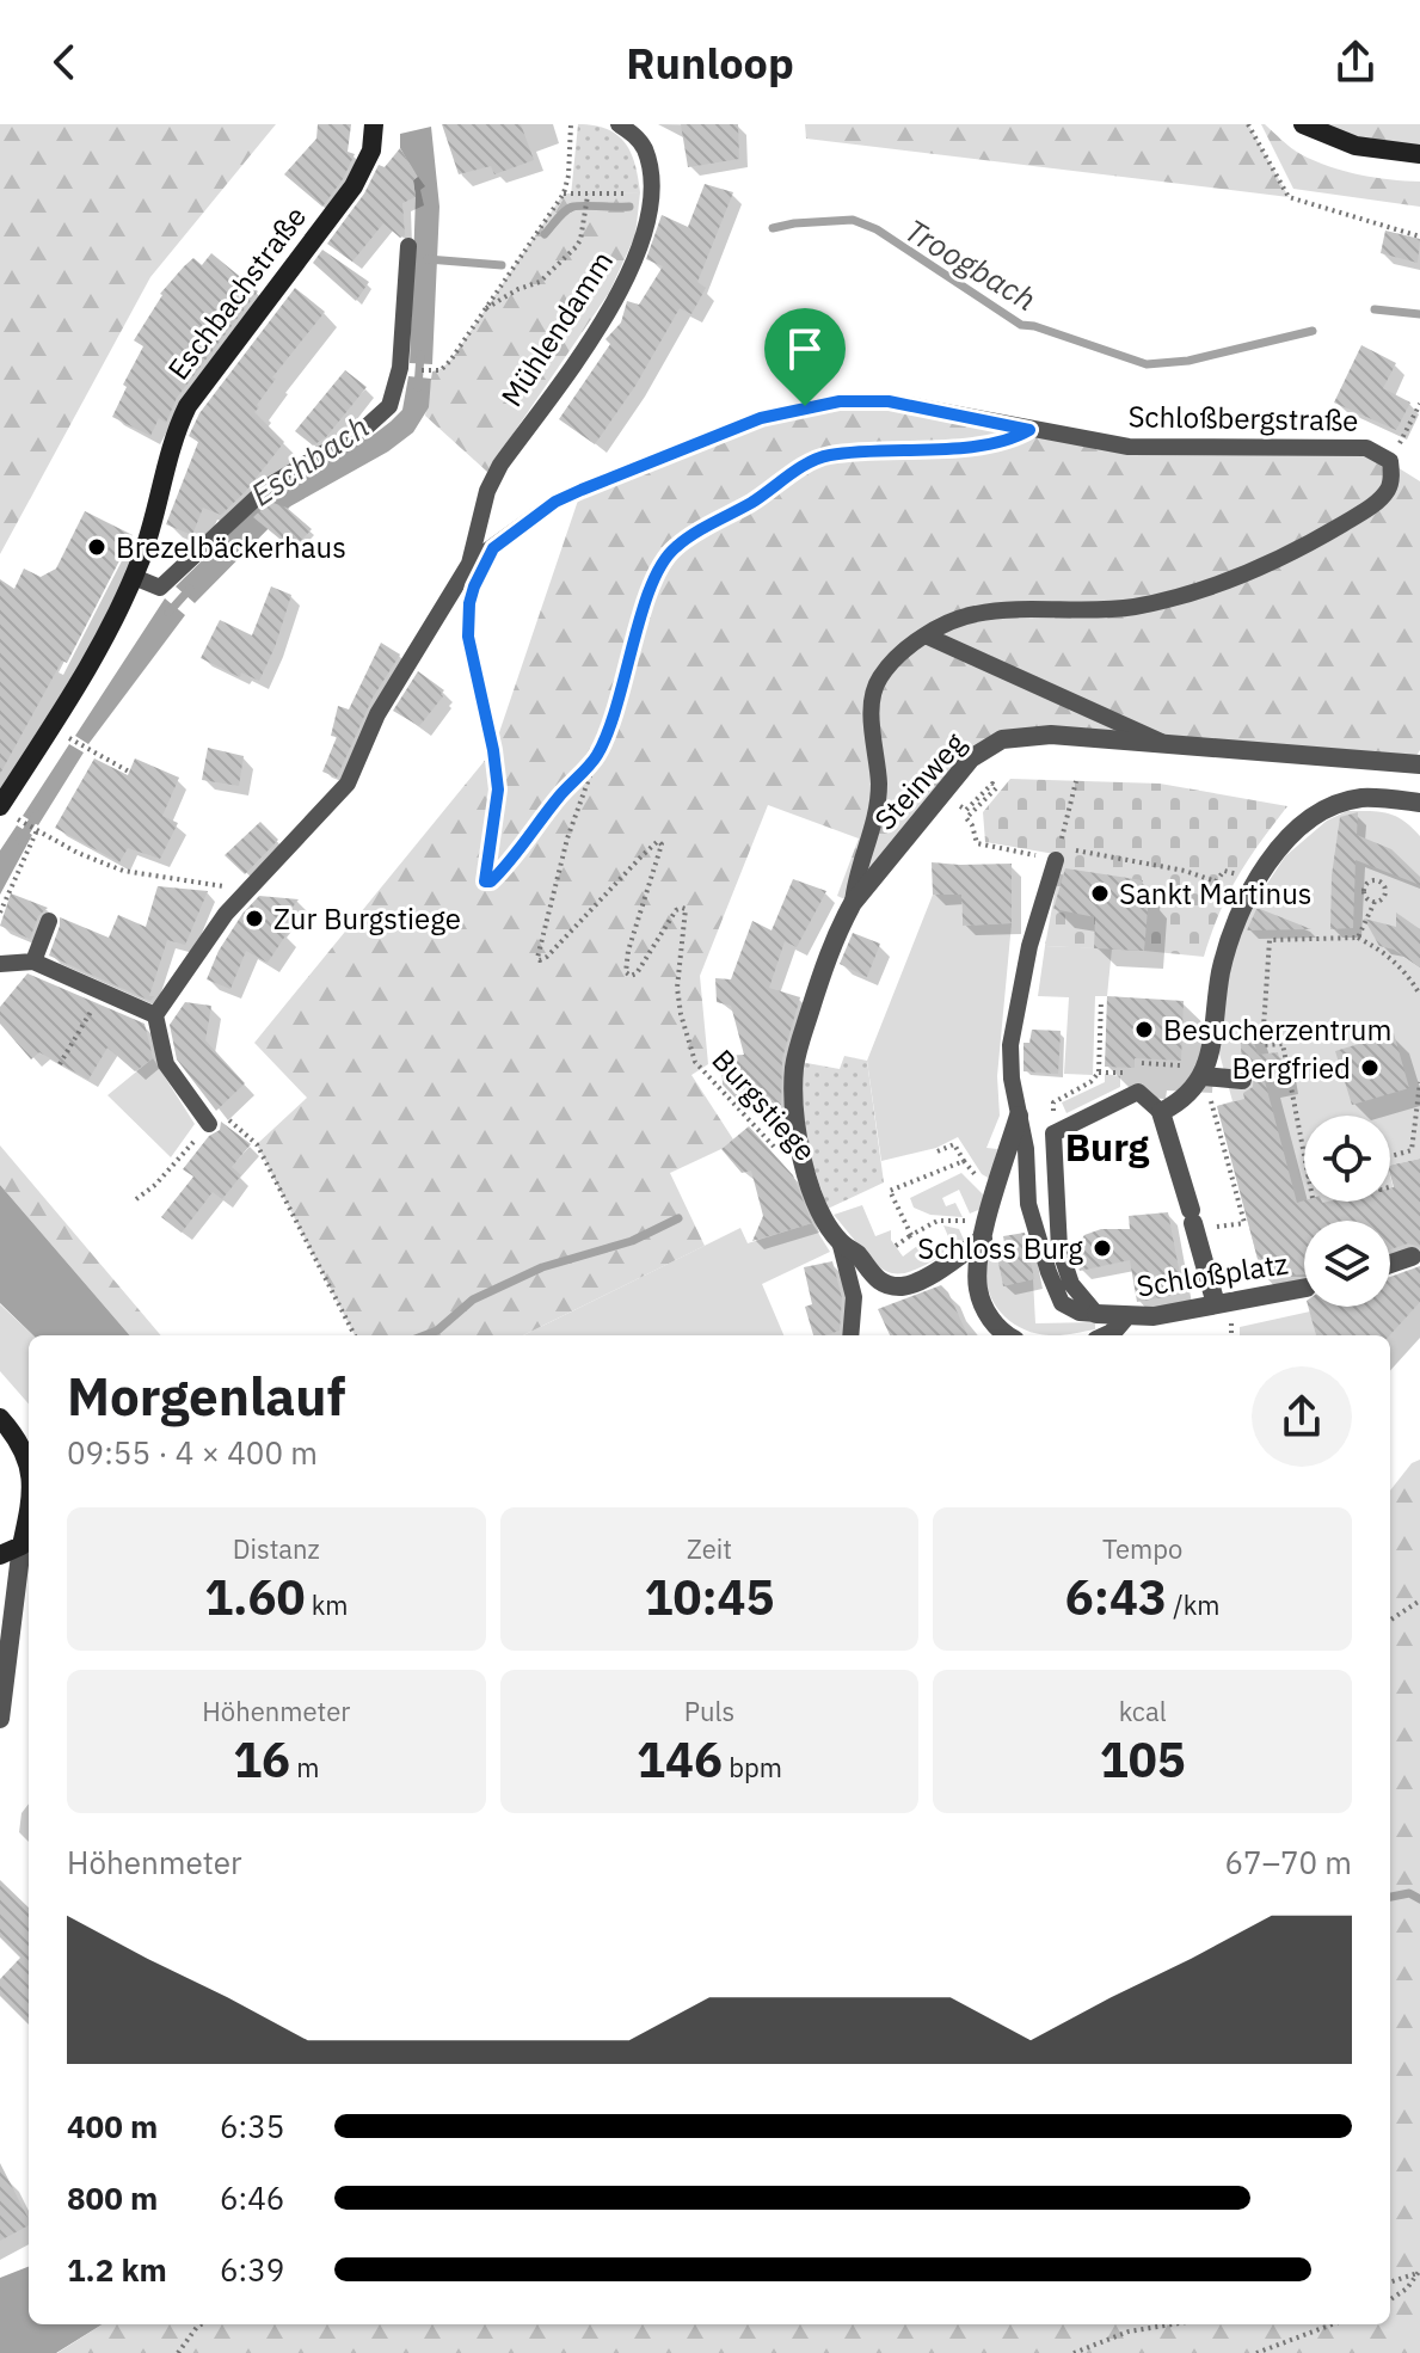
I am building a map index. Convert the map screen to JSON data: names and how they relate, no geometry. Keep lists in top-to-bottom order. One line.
{"streets":{"main road":["Eschbachstraße"],"street":["Steinweg","Schloßplatz"],"lane":["Mühlendamm","Schloßbergstraße"],"path":["Burgstiege"]},"crossings":[["Mühlendamm","Schloßbergstraße"],["Schloßbergstraße","Steinweg"]],"districts":["Burg"],"water":["Troogbach","Eschbach"],"places":["Brezelbäckerhaus","Sankt Martinus","Zur Burgstiege","Besucherzentrum","Bergfried","Schloss Burg"],"page":{"header":"Runloop","heading":["Morgenlauf","09:55 · 4 × 400 m"],"stats":[["Distanz","1.60 km"],["Zeit","10:45"],["Tempo","6:43 /km"],["Höhenmeter","16 m"],["Puls","146 bpm"],["kcal","105"]],"chart":["Höhenmeter","67–70 m"],"list":[{"name":"400 m","note":"6:35"},{"name":"800 m","note":"6:46"},{"name":"1.2 km","note":"6:39"}]}}
